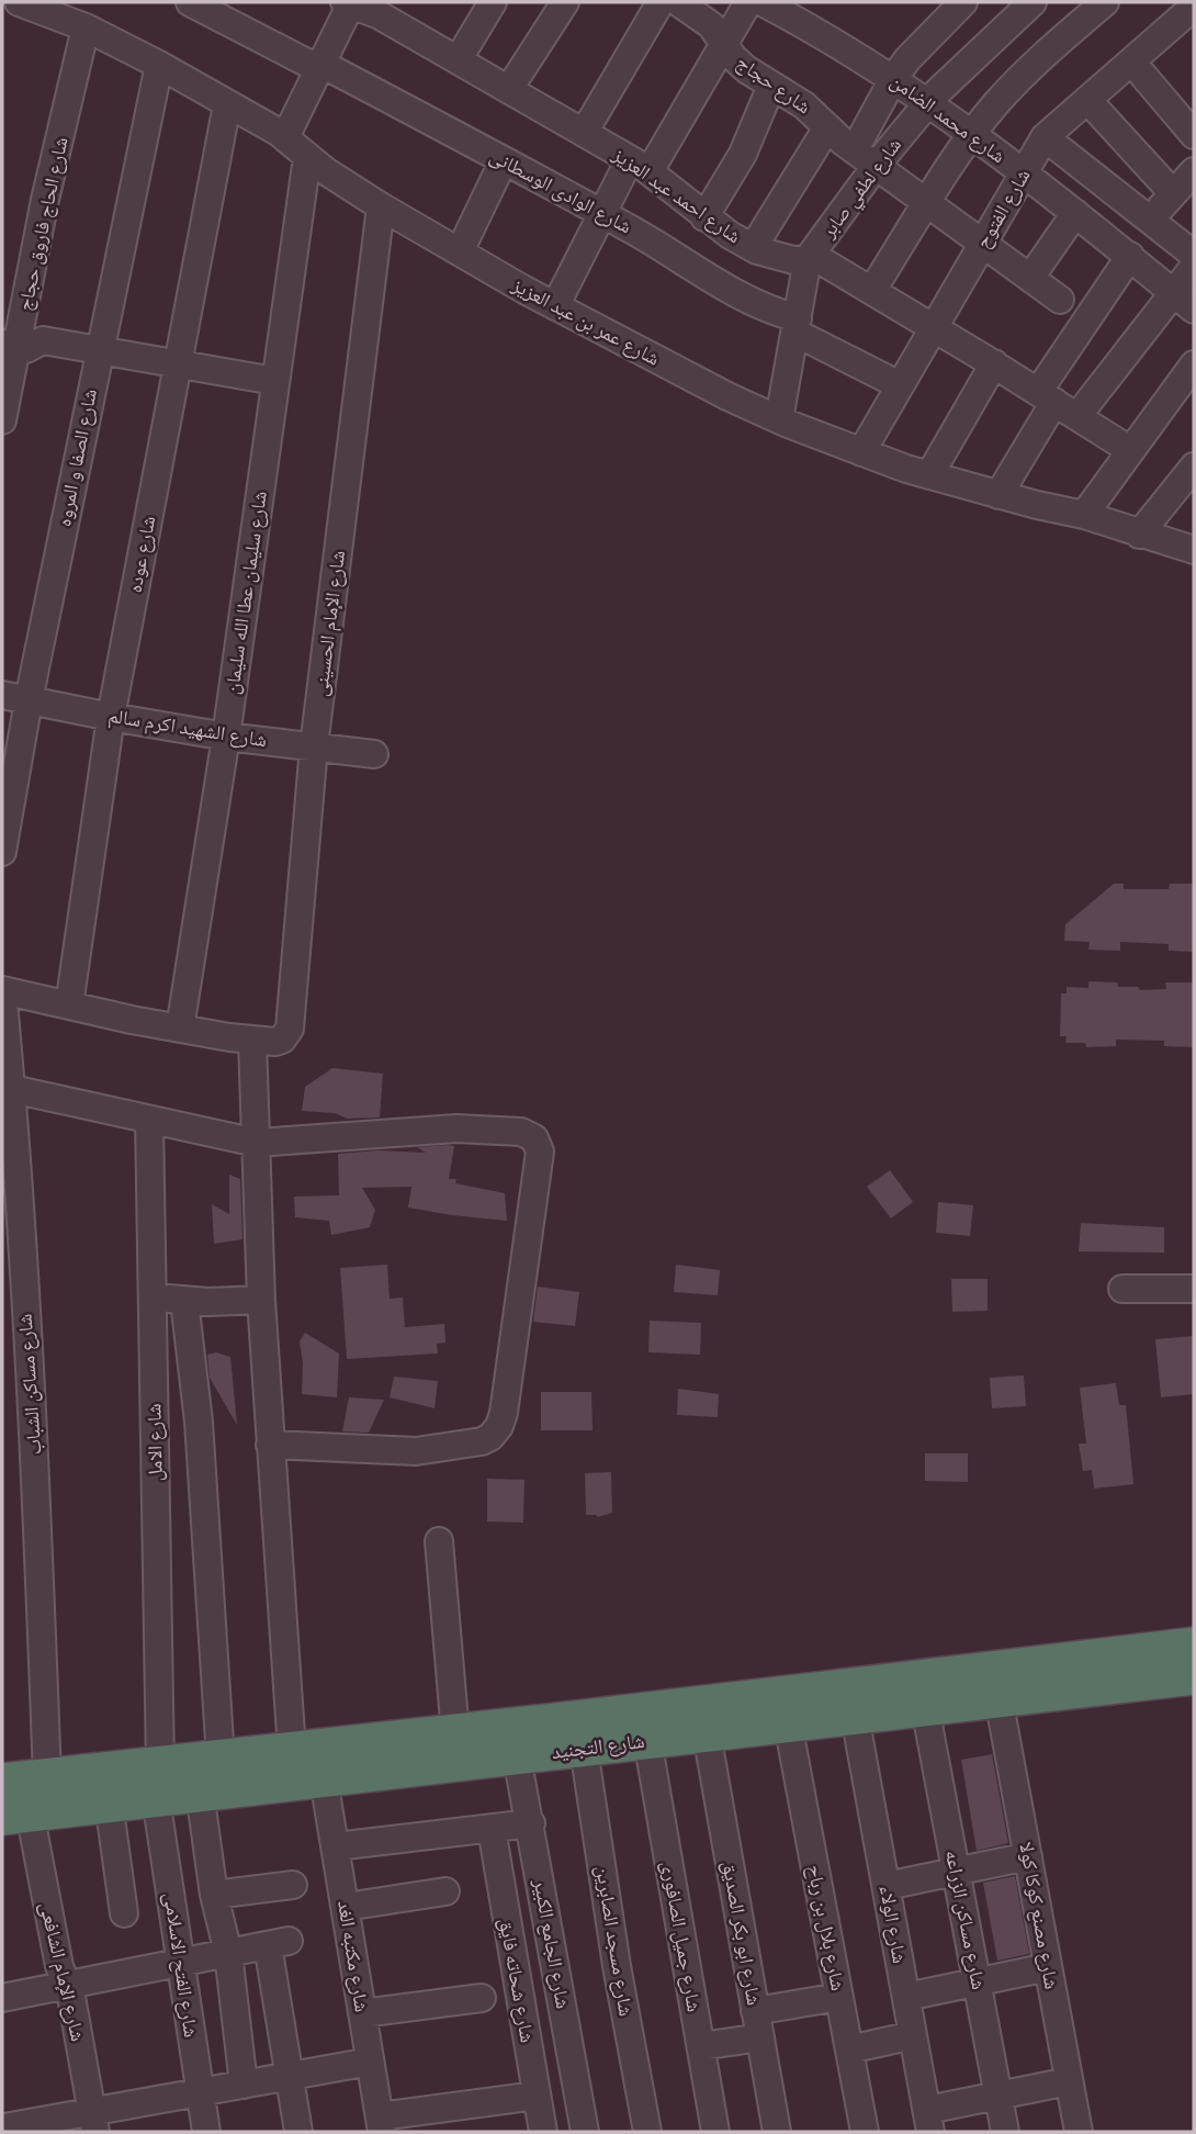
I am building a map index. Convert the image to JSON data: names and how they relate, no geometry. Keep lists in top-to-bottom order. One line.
{"streets":{"highway":["شارع التجنيد"],"street":["شارع حجاج","شارع محمد الضامن","شارع لطفي صابر","شارع الوادى الوسطانى","شارع احمد عبد العزيز","شارع الفتوح","شارع الحاج فاروق حجاج","شارع عمر بن عبد العزيز","شارع الصفا و المروه","شارع عوده","شارع سليمان عطا الله سليمان","شارع الإمام الحسينى","شارع الشهيد اكرم سالم","شارع مساكن الشباب","شارع الامل","شارع مصنع كوكا كولا","شارع مساكن الزراعه","شارع الولاء","شارع بلال بن رباح","شارع ابو بكر الصديق","شارع جميل الصافورى","شارع مسجد الصابرين","شارع الجامع الكبير","شارع مكتبه الغد","شارع الفتح الاسلامى","شارع الإمام الشافعى","شارع شحاته فايق"]},"crossings":[["شارع حجاج","شارع لطفي صابر"],["شارع حجاج","شارع الفتوح"],["شارع محمد الضامن","شارع لطفي صابر"],["شارع محمد الضامن","شارع الفتوح"],["شارع لطفي صابر","شارع الوادى الوسطانى"],["شارع لطفي صابر","شارع احمد عبد العزيز"],["شارع لطفي صابر","شارع عمر بن عبد العزيز"],["شارع الوادى الوسطانى","شارع الفتوح"],["شارع احمد عبد العزيز","شارع الفتوح"],["شارع الفتوح","شارع عمر بن عبد العزيز"],["شارع الحاج فاروق حجاج","شارع عمر بن عبد العزيز"],["شارع عمر بن عبد العزيز","شارع الصفا و المروه"],["شارع عمر بن عبد العزيز","شارع عوده"],["شارع عمر بن عبد العزيز","شارع سليمان عطا الله سليمان"],["شارع عمر بن عبد العزيز","شارع الإمام الحسينى"],["شارع الصفا و المروه","شارع الشهيد اكرم سالم"],["شارع عوده","شارع الشهيد اكرم سالم"],["شارع سليمان عطا الله سليمان","شارع الشهيد اكرم سالم"],["شارع الإمام الحسينى","شارع الشهيد اكرم سالم"],["شارع مساكن الشباب","شارع التجنيد"],["شارع الامل","شارع التجنيد"],["شارع الامل","شارع الفتح الاسلامى"],["شارع التجنيد","شارع مصنع كوكا كولا"],["شارع التجنيد","شارع مساكن الزراعه"],["شارع التجنيد","شارع الولاء"],["شارع التجنيد","شارع بلال بن رباح"],["شارع التجنيد","شارع ابو بكر الصديق"],["شارع التجنيد","شارع جميل الصافورى"],["شارع التجنيد","شارع مسجد الصابرين"],["شارع التجنيد","شارع الجامع الكبير"],["شارع التجنيد","شارع مكتبه الغد"],["شارع التجنيد","شارع الفتح الاسلامى"],["شارع التجنيد","شارع الإمام الشافعى"]]}
